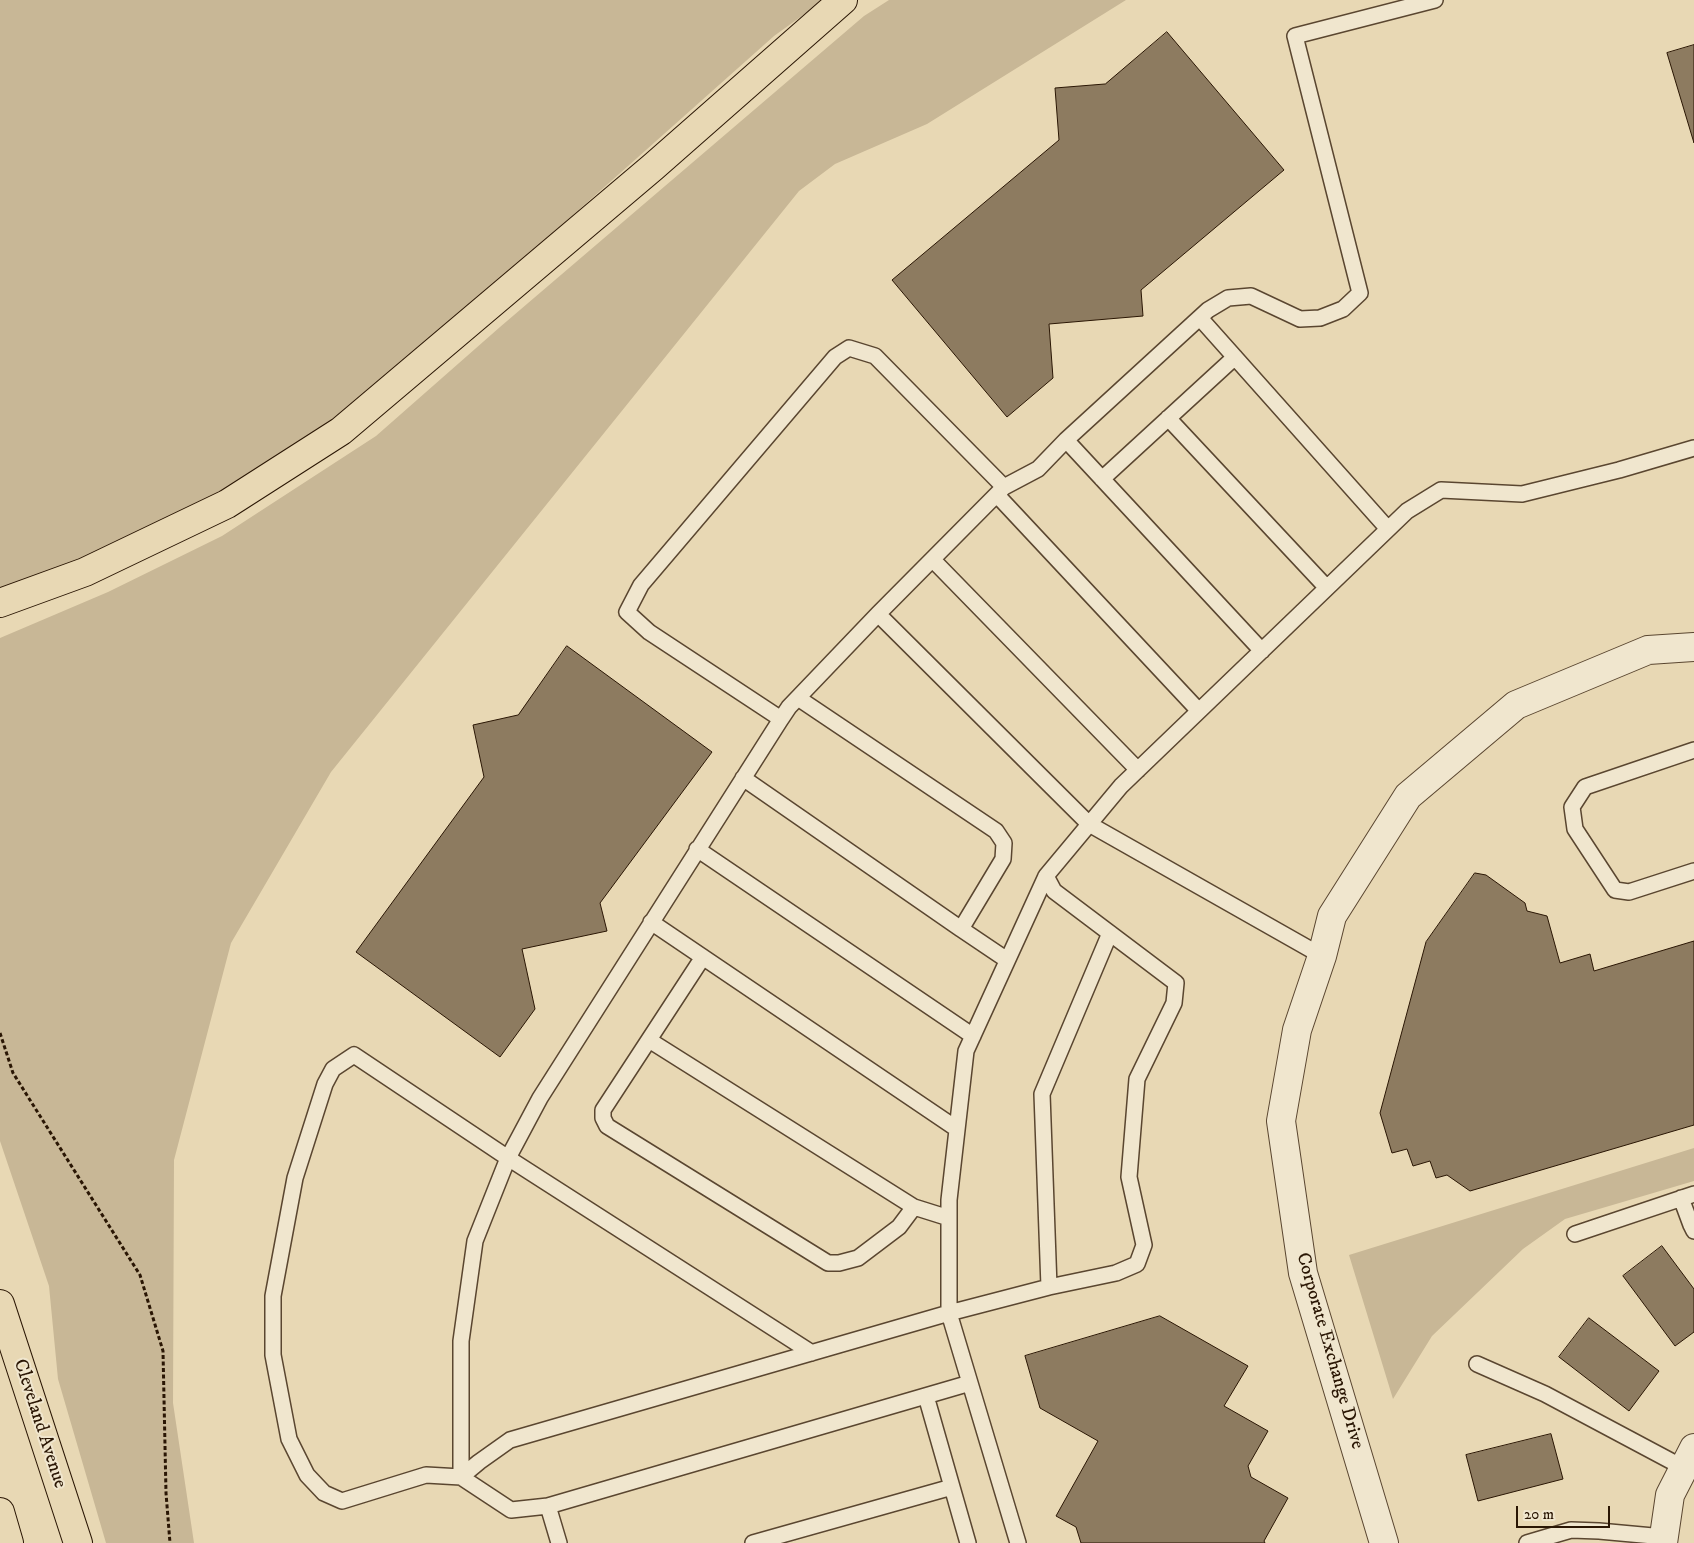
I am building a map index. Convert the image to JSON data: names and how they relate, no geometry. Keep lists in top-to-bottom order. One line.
{"streets":{"main road":["Cleveland Avenue"],"street":["Corporate Exchange Drive"]},"scale_bar":"20 m"}
